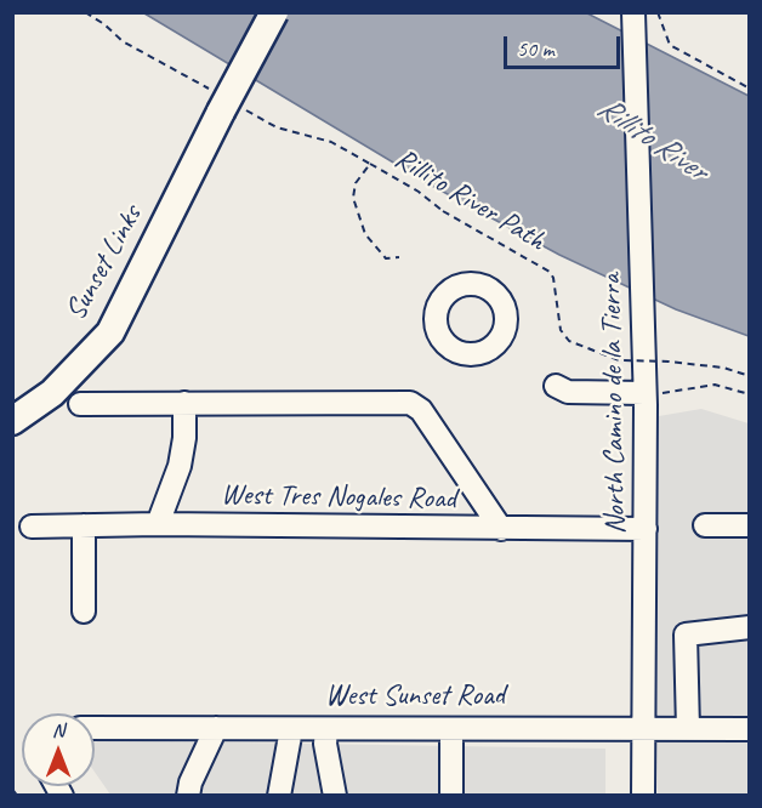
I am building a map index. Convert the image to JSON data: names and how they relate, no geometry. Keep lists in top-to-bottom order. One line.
{"streets":{"main road":["Sunset Links"],"street":["North Camino de la Tierra","West Tres Nogales Road","West Sunset Road"],"path":["Rillito River Path"]},"crossings":[["Rillito River Path","Sunset Links"],["North Camino de la Tierra","West Tres Nogales Road"],["North Camino de la Tierra","West Sunset Road"]],"water":["Rillito River"],"scale_bar":"50 m","north":"top"}
